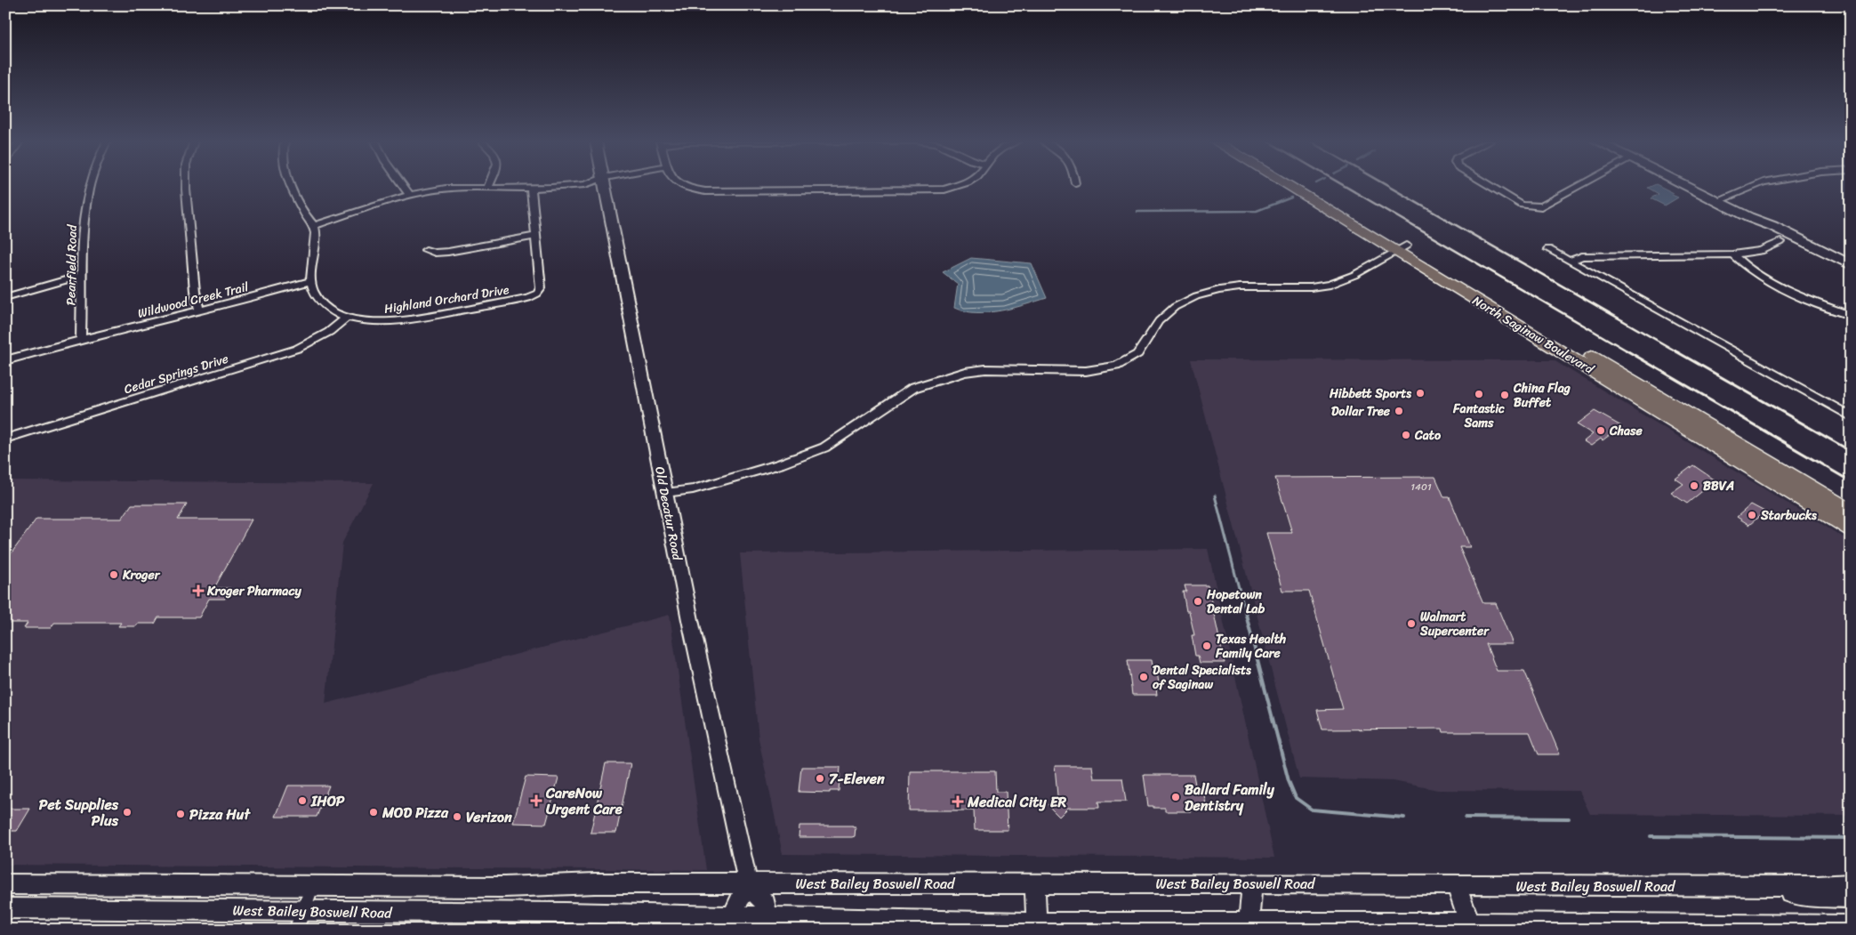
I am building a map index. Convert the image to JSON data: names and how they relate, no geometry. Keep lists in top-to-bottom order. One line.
{"streets":{"main road":["North Saginaw Boulevard","Old Decatur Road","West Bailey Boswell Road"],"street":["Pearfield Road","Highland Orchard Drive","Wildwood Creek Trail","Cedar Springs Drive"]},"crossings":[["Pearfield Road","Wildwood Creek Trail"],["Highland Orchard Drive","Wildwood Creek Trail"],["Highland Orchard Drive","Cedar Springs Drive"],["Old Decatur Road","West Bailey Boswell Road"]],"places":{"other":["Hibbett Sports","Fantastic Sams","China Flag Buffet","Dollar Tree","Chase","Cato","BBVA","Starbucks","Kroger","Hopetown Dental Lab","Walmart Supercenter","Texas Health Family Care","Dental Specialists of Saginaw","7-Eleven","Ballard Family Dentistry","IHOP","Pet Supplies Plus","MOD Pizza","Pizza Hut","Verizon"],"health":["Kroger Pharmacy","CareNow Urgent Care","Medical City ER"]},"house_numbers":["1401"]}
